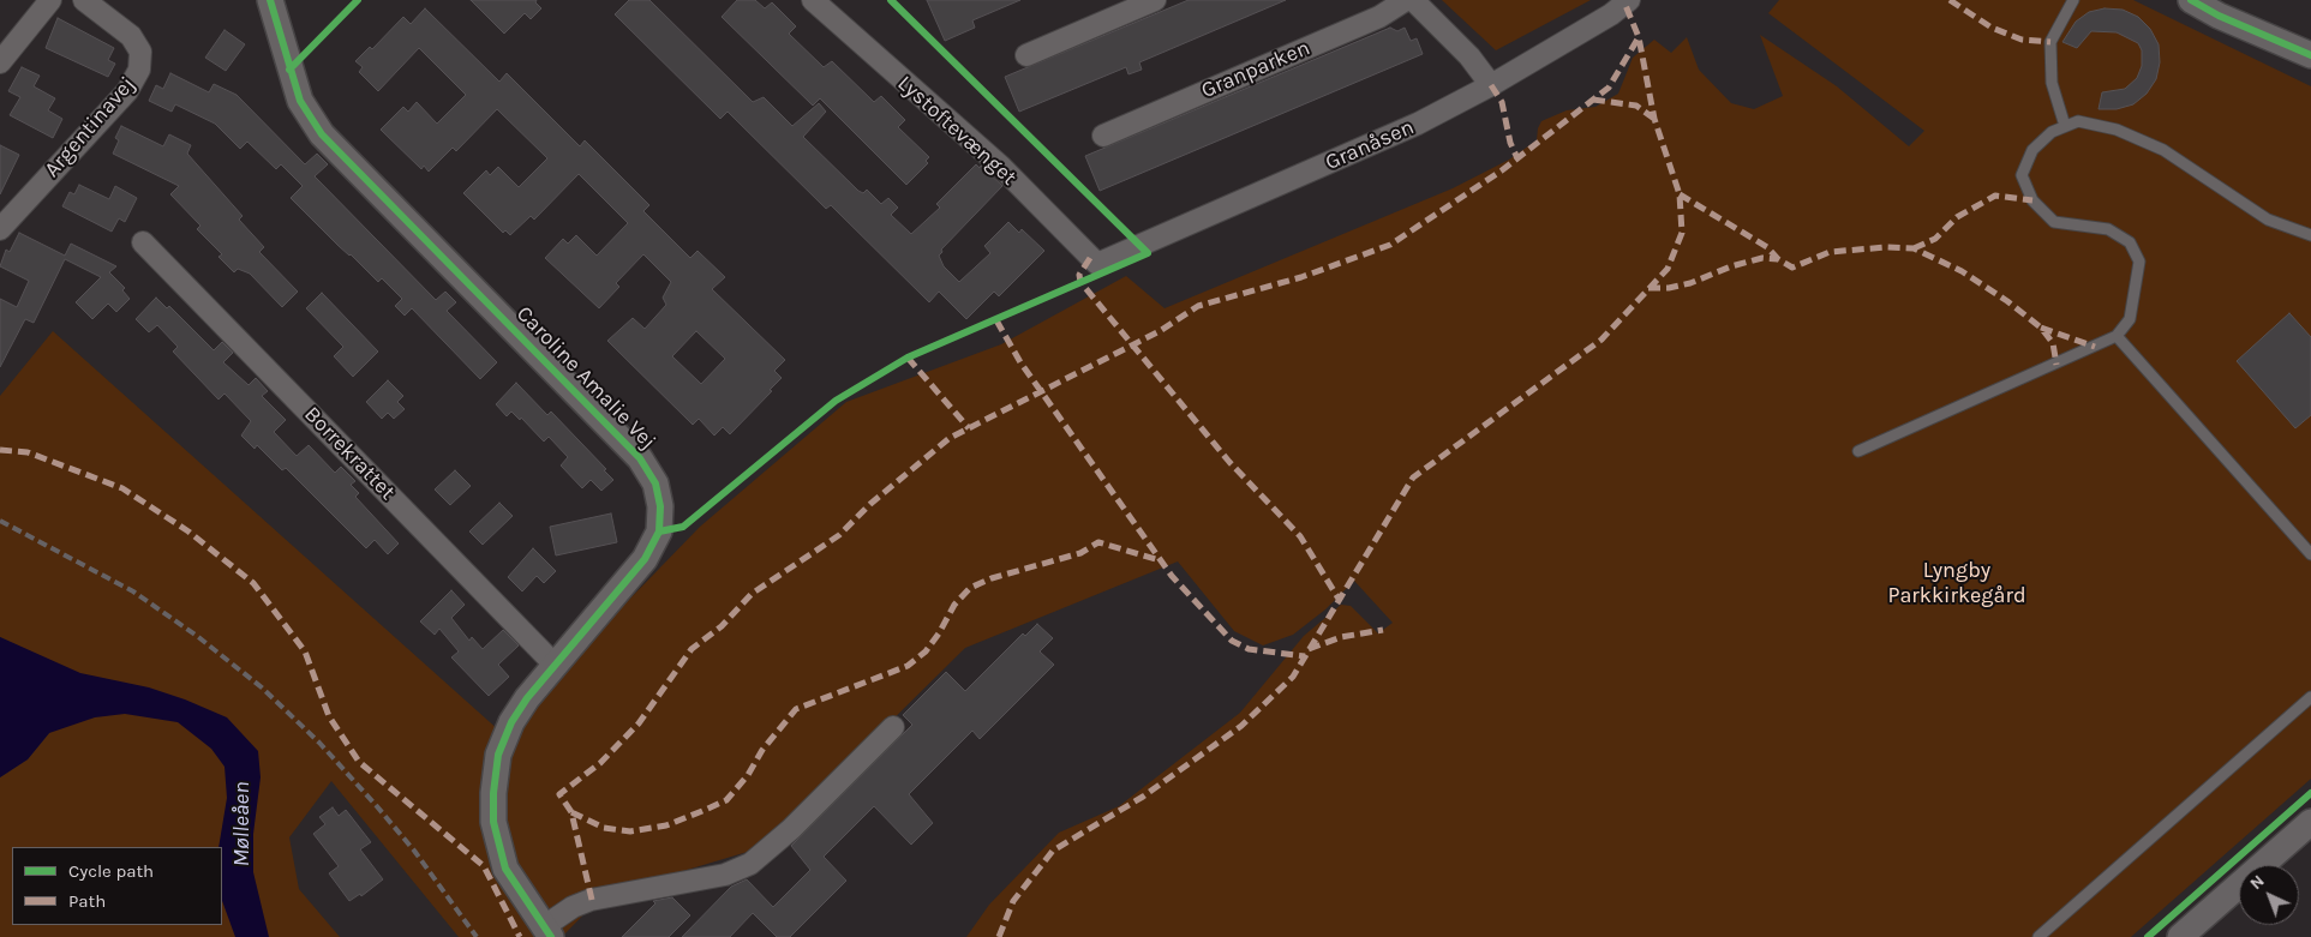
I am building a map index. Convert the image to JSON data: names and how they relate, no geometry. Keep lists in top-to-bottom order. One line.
{"streets":{"street":["Granparken","Argentinavej","Lystoftevænget","Granåsen","Caroline Amalie Vej","Borrekrattet"]},"crossings":[["Lystoftevænget","Granåsen"],["Caroline Amalie Vej","Borrekrattet"]],"water":["Mølleåen"],"parks":["Lyngby Parkkirkegård"],"legend":["Cycle path","Path"],"north":"top left"}
